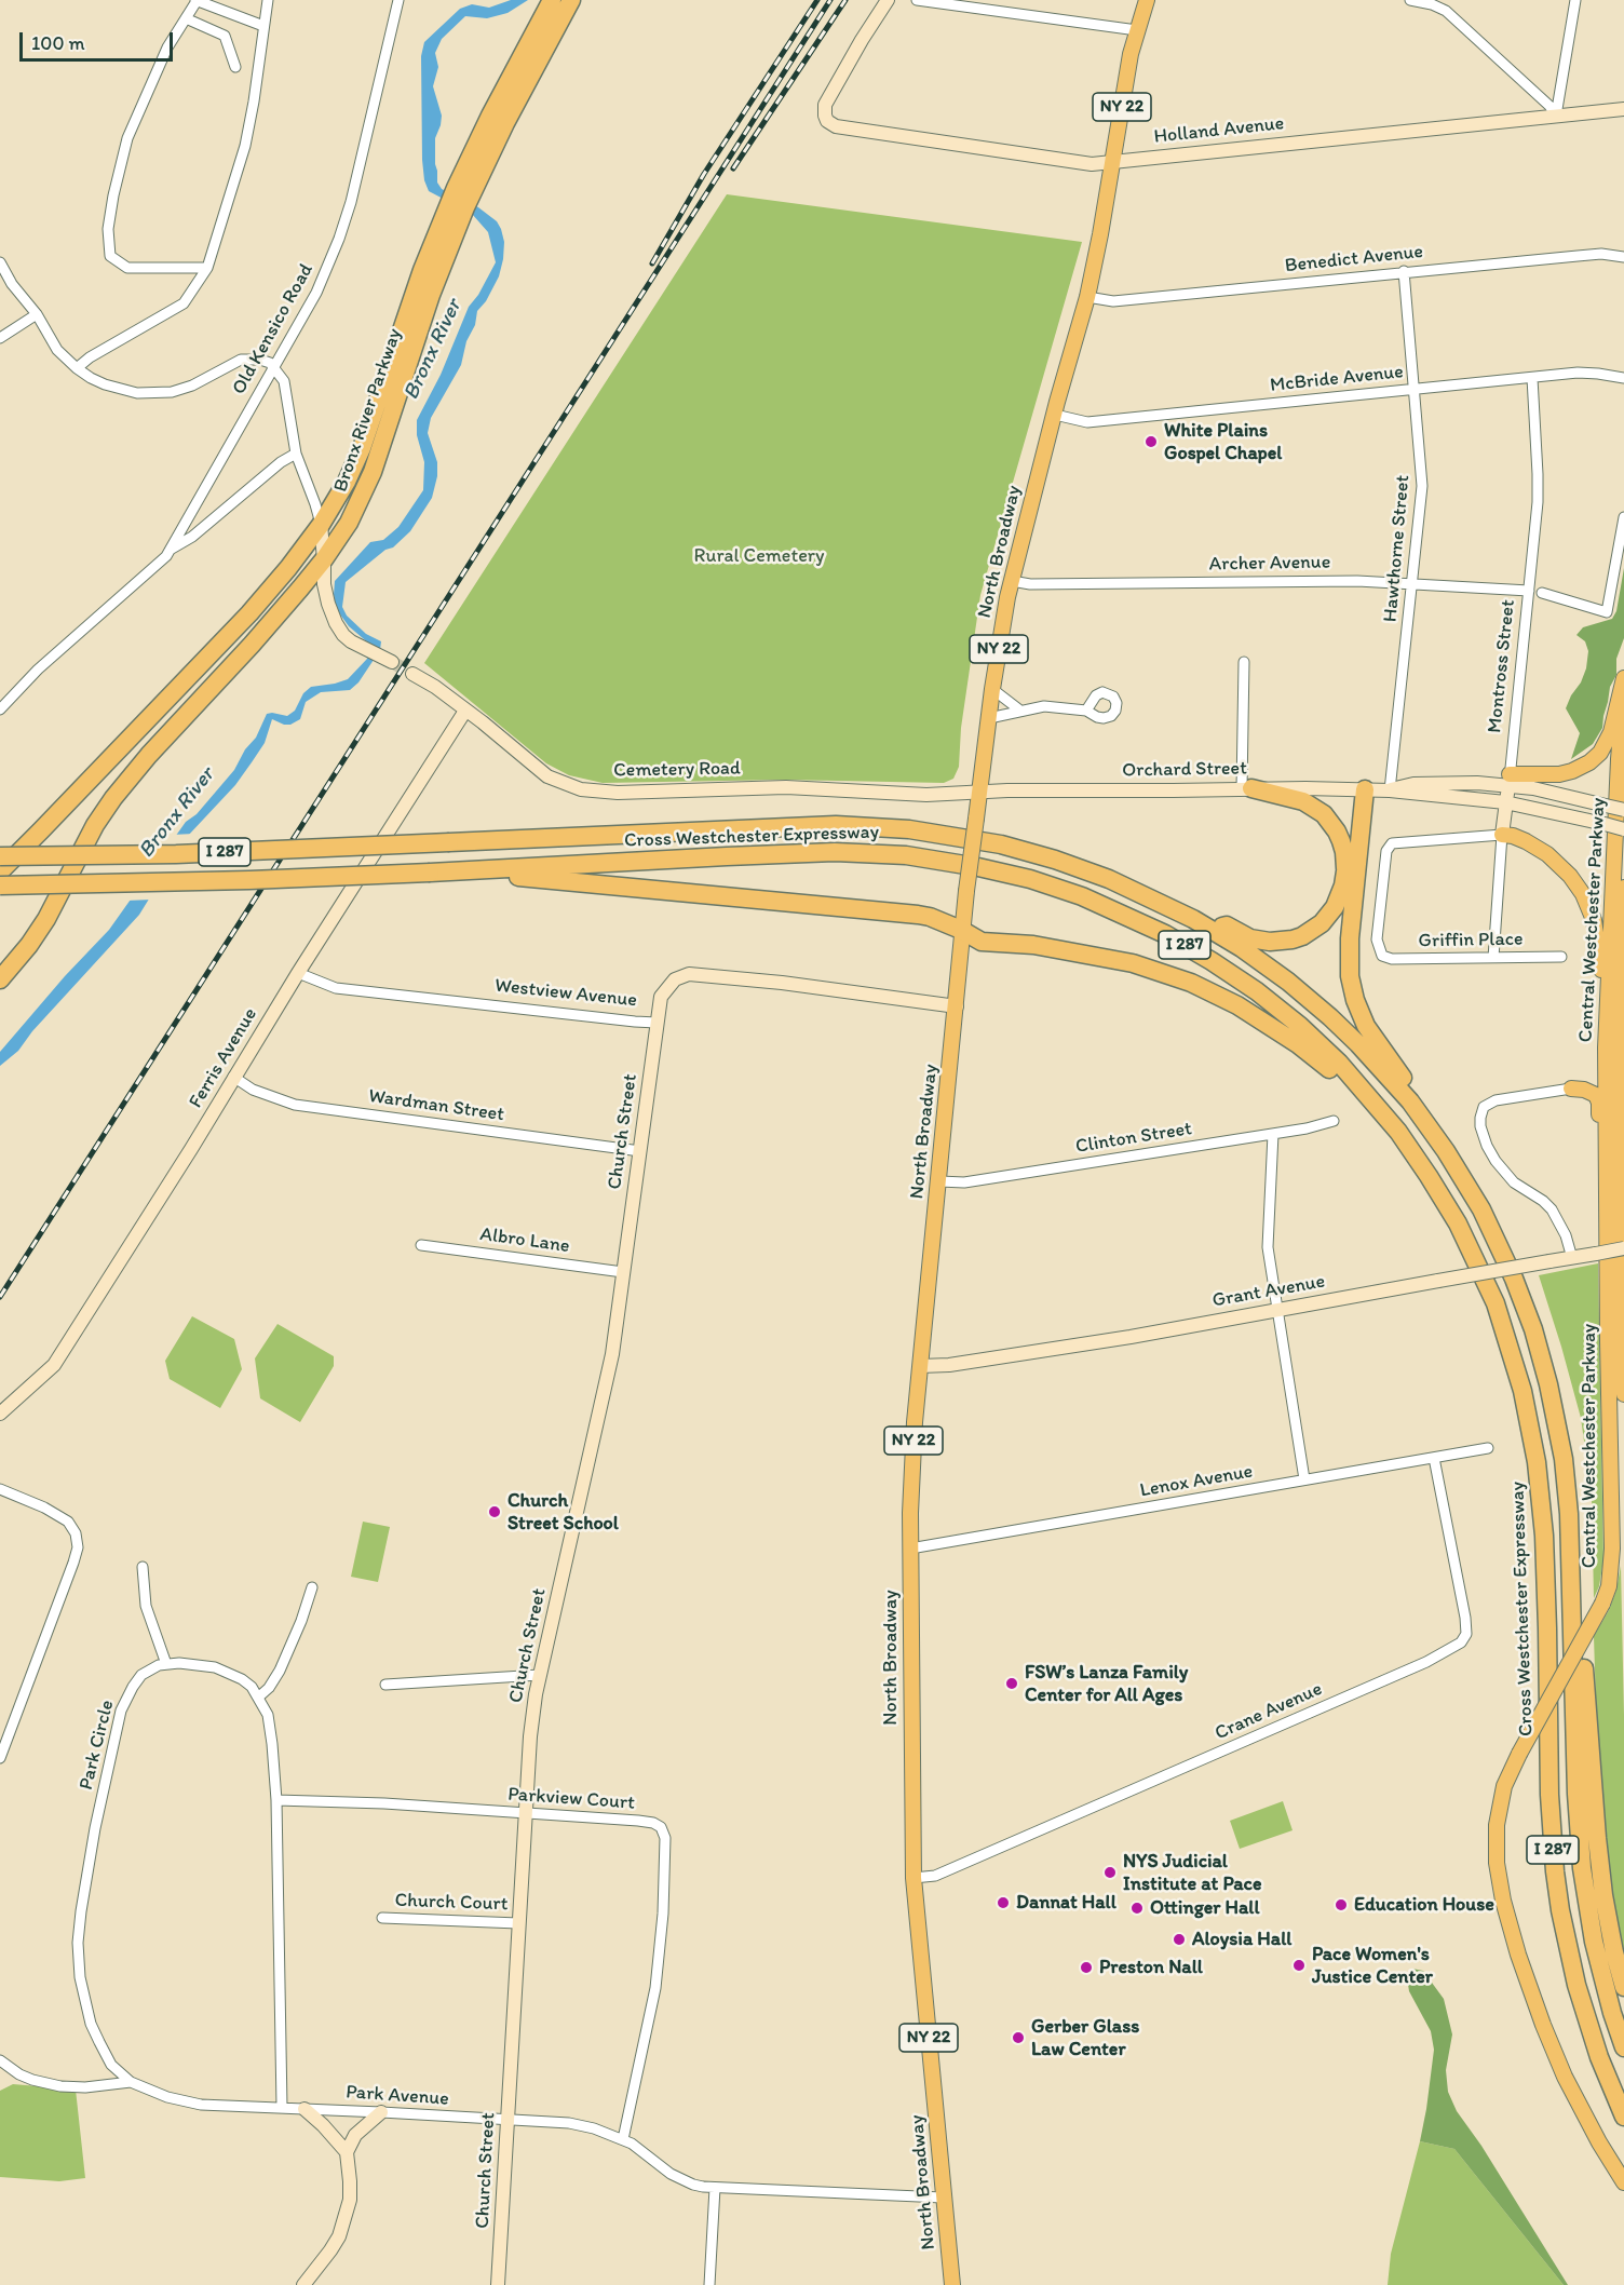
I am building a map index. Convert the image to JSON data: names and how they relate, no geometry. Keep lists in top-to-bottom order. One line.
{"streets":{"highway":["Bronx River Parkway","Cross Westchester Expressway","I 287"],"main road":["NY 22","North Broadway","Central Westchester Parkway"],"street":["Holland Avenue","Benedict Avenue","Old Kensico Road","McBride Avenue","Hawthorne Street","Archer Avenue","Montross Street","Cemetery Road","Orchard Street","Griffin Place","Westview Avenue","Ferris Avenue","Wardman Street","Church Street","Clinton Street","Albro Lane","Grant Avenue","Lenox Avenue","Crane Avenue","Park Circle","Parkview Court","Church Court","Park Avenue"]},"crossings":[["Holland Avenue","North Broadway"],["Benedict Avenue","Hawthorne Street"],["Benedict Avenue","North Broadway"],["McBride Avenue","Hawthorne Street"],["McBride Avenue","North Broadway"],["McBride Avenue","Montross Street"],["Hawthorne Street","Archer Avenue"],["Hawthorne Street","Orchard Street"],["North Broadway","Archer Avenue"],["North Broadway","Cemetery Road"],["North Broadway","Orchard Street"],["North Broadway","Westview Avenue"],["North Broadway","Clinton Street"],["North Broadway","Grant Avenue"],["North Broadway","Lenox Avenue"],["North Broadway","Crane Avenue"],["North Broadway","Park Avenue"],["Archer Avenue","Montross Street"],["Montross Street","Orchard Street"],["Montross Street","Griffin Place"],["Cemetery Road","Orchard Street"],["Cemetery Road","Ferris Avenue"],["Westview Avenue","Ferris Avenue"],["Westview Avenue","Church Street"],["Ferris Avenue","Wardman Street"],["Wardman Street","Church Street"],["Church Street","Albro Lane"],["Church Street","Parkview Court"],["Church Street","Church Court"],["Church Street","Park Avenue"],["Lenox Avenue","Crane Avenue"],["Park Circle","Park Avenue"],["Parkview Court","Park Avenue"]],"water":["Bronx River"],"parks":["Rural Cemetery"],"places":["White Plains Gospel Chapel","Church Street School","FSW’s Lanza Family Center for All Ages","NYS Judicial Institute at Pace","Dannat Hall","Education House","Ottinger Hall","Aloysia Hall","Pace Women's Justice Center","Preston Nall","Gerber Glass Law Center"],"scale_bar":"100 m"}
